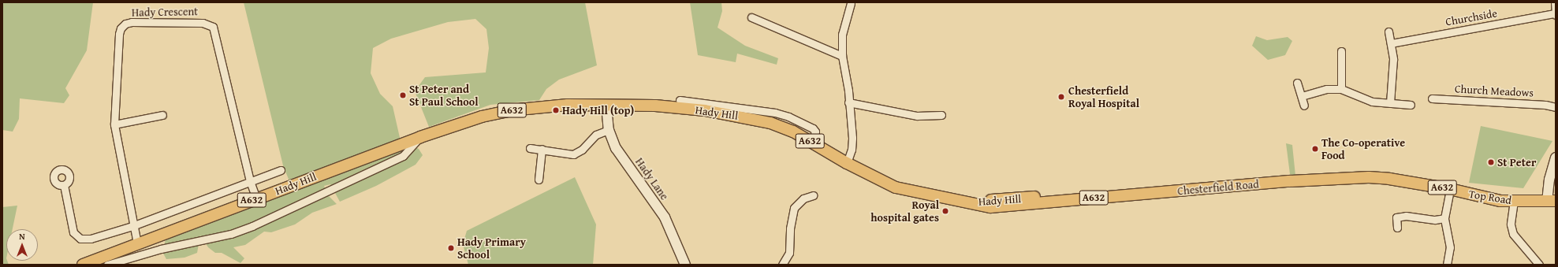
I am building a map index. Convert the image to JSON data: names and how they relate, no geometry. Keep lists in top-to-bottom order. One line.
{"streets":{"main road":["A632","Hady Hill","Chesterfield Road","Top Road"],"street":["Hady Crescent","Churchside","Church Meadows","Hady Lane"]},"crossings":[["Hady Crescent","Hady Hill"],["Hady Hill","Hady Lane"],["Hady Hill","Chesterfield Road"],["Chesterfield Road","Top Road"]],"places":["St Peter and St Paul School","Chesterfield Royal Hospital","Hady Hill (top)","The Co-operative Food","St Peter","Royal hospital gates","Hady Primary School"],"north":"top"}
